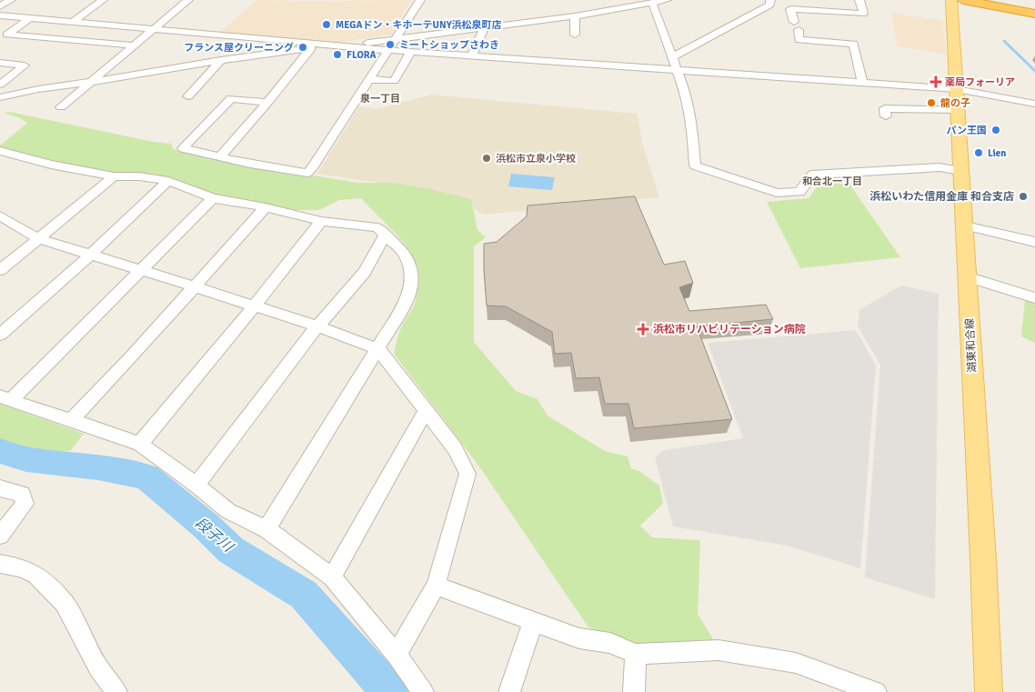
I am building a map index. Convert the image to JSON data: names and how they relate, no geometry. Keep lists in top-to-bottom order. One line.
{"streets":{"main road":["湖東和合線"]},"districts":["泉一丁目","和合北一丁目"],"water":["段子川"],"places":{"other":["MEGAドン・キホーテUNY浜松泉町店","ミートショップさわき","フランス屋クリーニング","FLORA","龍の子","パン王国","Lien","浜松市立泉小学校","浜松いわた信用金庫 和合支店"],"health":["薬局フォーリア","浜松市リハビリテーション病院"]}}
